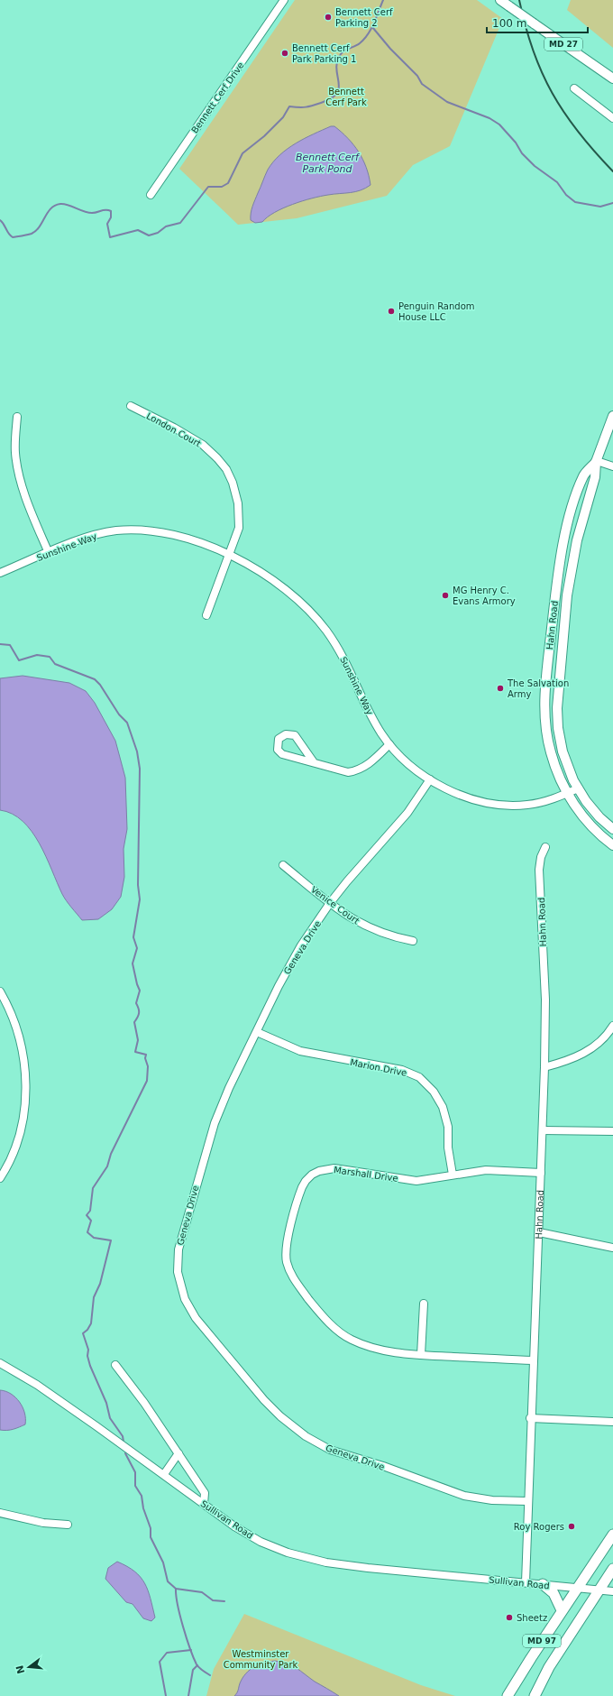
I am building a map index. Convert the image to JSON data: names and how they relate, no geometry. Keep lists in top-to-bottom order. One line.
{"streets":{"highway":["MD 97"],"main road":["MD 27","Hahn Road"],"street":["Bennett Cerf Drive","London Court","Sunshine Way","Venice Court","Geneva Drive","Marion Drive","Marshall Drive","Sullivan Road"]},"crossings":[["London Court","Sunshine Way"],["Sunshine Way","Hahn Road"],["Sunshine Way","Geneva Drive"],["Hahn Road","Geneva Drive"],["Hahn Road","Marshall Drive"],["Hahn Road","Sullivan Road"],["Venice Court","Geneva Drive"],["Geneva Drive","Marion Drive"],["Marion Drive","Marshall Drive"],["Sullivan Road","MD 97"]],"water":["Bennett Cerf Park Pond"],"parks":["Bennett Cerf Park","Westminster Community Park"],"places":["Bennett Cerf Parking 2","Bennett Cerf Park Parking 1","Penguin Random House LLC","MG Henry C. Evans Armory","The Salvation Army","Roy Rogers","Sheetz"],"scale_bar":"100 m","north":"left"}
